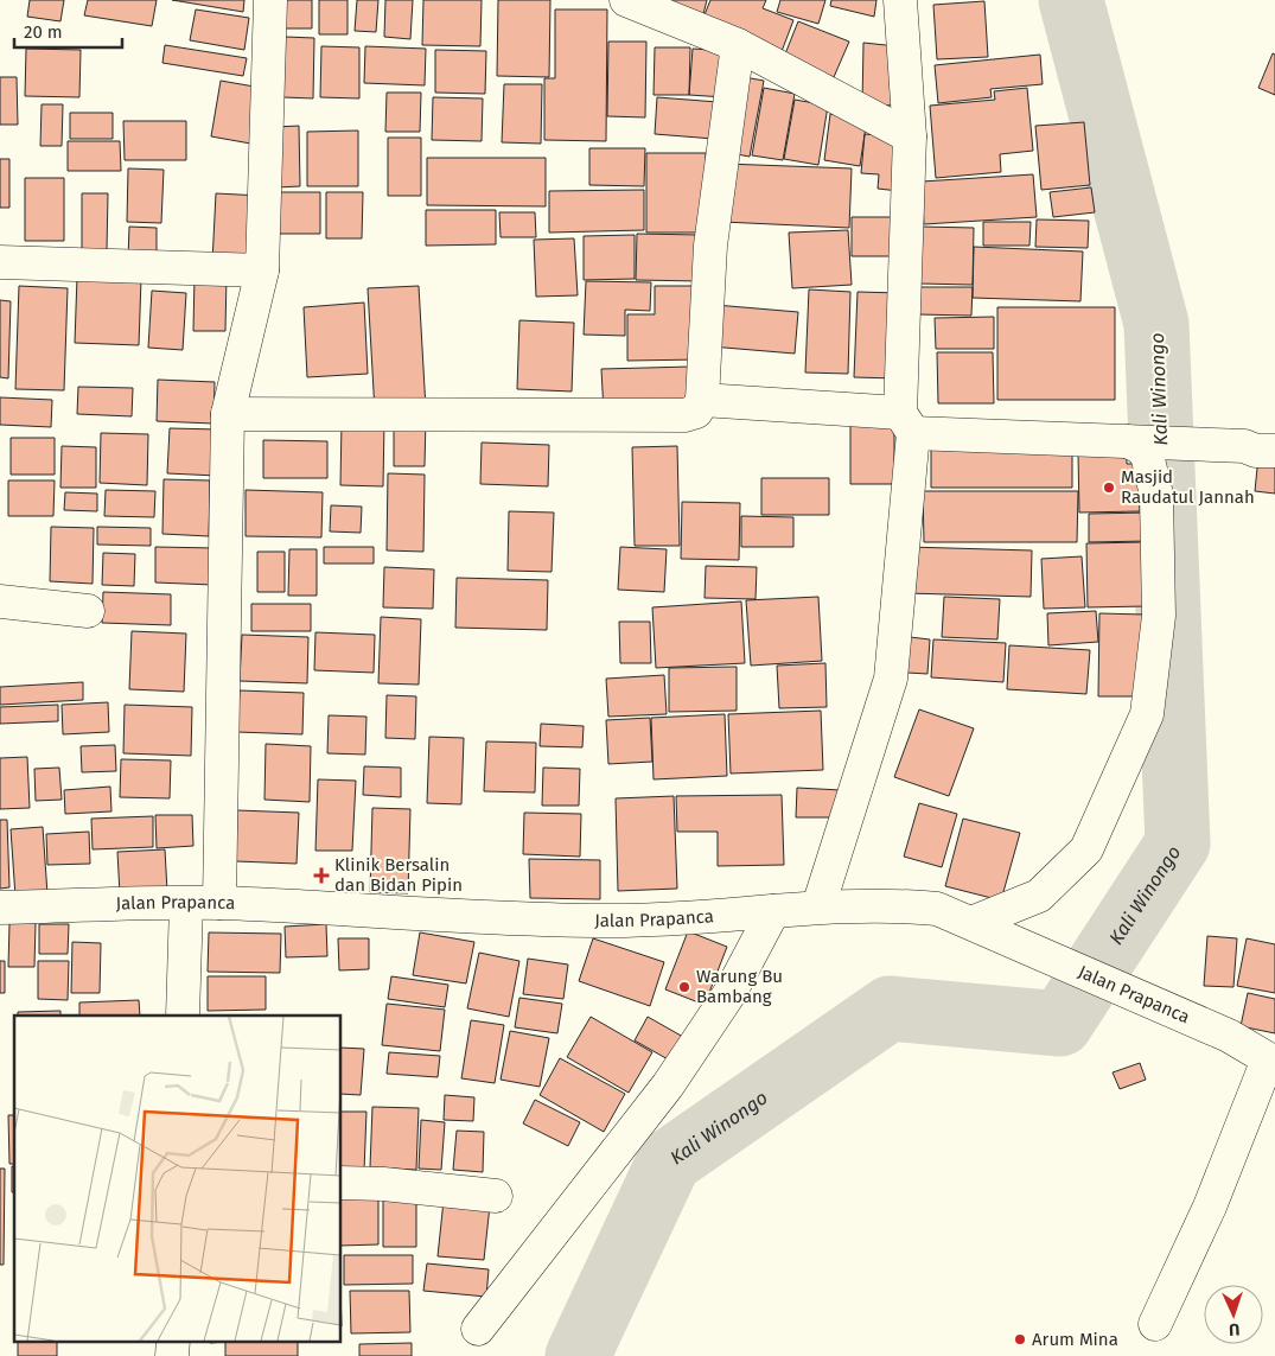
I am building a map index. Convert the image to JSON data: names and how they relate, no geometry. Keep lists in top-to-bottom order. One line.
{"streets":{"street":["Jalan Prapanca"]},"water":["Kali Winongo"],"places":{"other":["Masjid Raudatul Jannah","Warung Bu Bambang","Arum Mina"],"health":["Klinik Bersalin dan Bidan Pipin"]},"scale_bar":"20 m","north":"bottom"}
